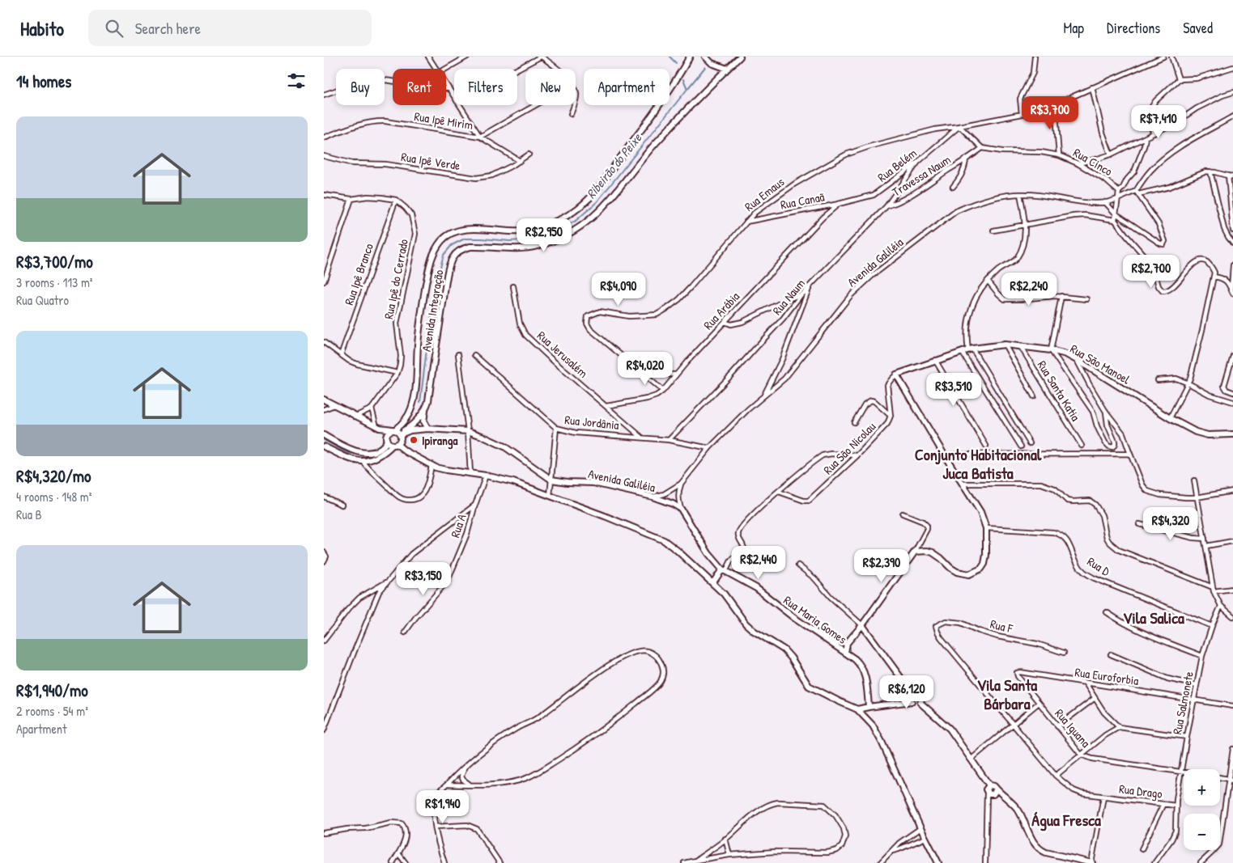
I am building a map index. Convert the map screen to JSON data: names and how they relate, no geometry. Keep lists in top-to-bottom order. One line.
{"streets":{"street":["Rua Ipê Mirim","Rua Ipê Verde","Rua Cinco","Rua Belém","Travessa Naum","Rua Emaus","Rua Canaã","Avenida Galiléia","Rua Ipê Branco","Rua Ipê do Cerrado","Rua Naum","Avenida Integração","Rua Arábia","Rua Jerusalém","Rua São Manoel","Rua Santa Katia","Rua Jordânia","Rua São Nicolau","Rua A","Rua D","Rua Maria Gomes","Rua F","Rua Euroforbia","Rua Salmonete","Rua Iguana","Rua Drago"]},"crossings":[["Rua Cinco","Travessa Naum"],["Rua Cinco","Avenida Galiléia"],["Rua Belém","Rua Emaus"],["Rua Belém","Rua Canaã"],["Rua Belém","Rua Naum"],["Rua Belém","Rua Arábia"],["Travessa Naum","Rua Naum"],["Rua Emaus","Rua Canaã"],["Rua Canaã","Rua Arábia"],["Avenida Galiléia","Rua Jordânia"],["Avenida Galiléia","Rua Maria Gomes"],["Rua Ipê Branco","Rua Ipê do Cerrado"],["Rua Naum","Rua Jordânia"],["Rua Arábia","Rua Jerusalém"],["Rua Jerusalém","Rua Jordânia"],["Rua São Manoel","Rua Santa Katia"],["Rua D","Rua Salmonete"],["Rua F","Rua Drago"],["Rua Euroforbia","Rua Salmonete"],["Rua Euroforbia","Rua Iguana"],["Rua Salmonete","Rua Iguana"],["Rua Salmonete","Rua Drago"]],"districts":["Conjunto Habitacional Juca Batista","Vila Salica","Vila Santa Bárbara","Água Fresca"],"water":["Ribeirão do Peixe"],"places":["Ipiranga"],"page":{"header":"Habito","search":"Search here","nav":["Map","Directions","Saved"],"heading":"14 homes","chip":["Buy","Rent","Filters","New","Apartment"],"price":["R$3,700","R$7,410","R$2,950","R$2,700","R$4,090","R$2,240","R$4,020","R$3,510","R$4,320","R$2,440","R$2,390","R$3,150","R$6,120","R$1,940"],"list":[{"name":"R$3,700/mo","note":"3 rooms · 113 m² · Rua Quatro"},{"name":"R$4,320/mo","note":"4 rooms · 148 m² · Rua B"},{"name":"R$1,940/mo","note":"2 rooms · 54 m² · Apartment"}],"map_buttons":["+","−"]}}
